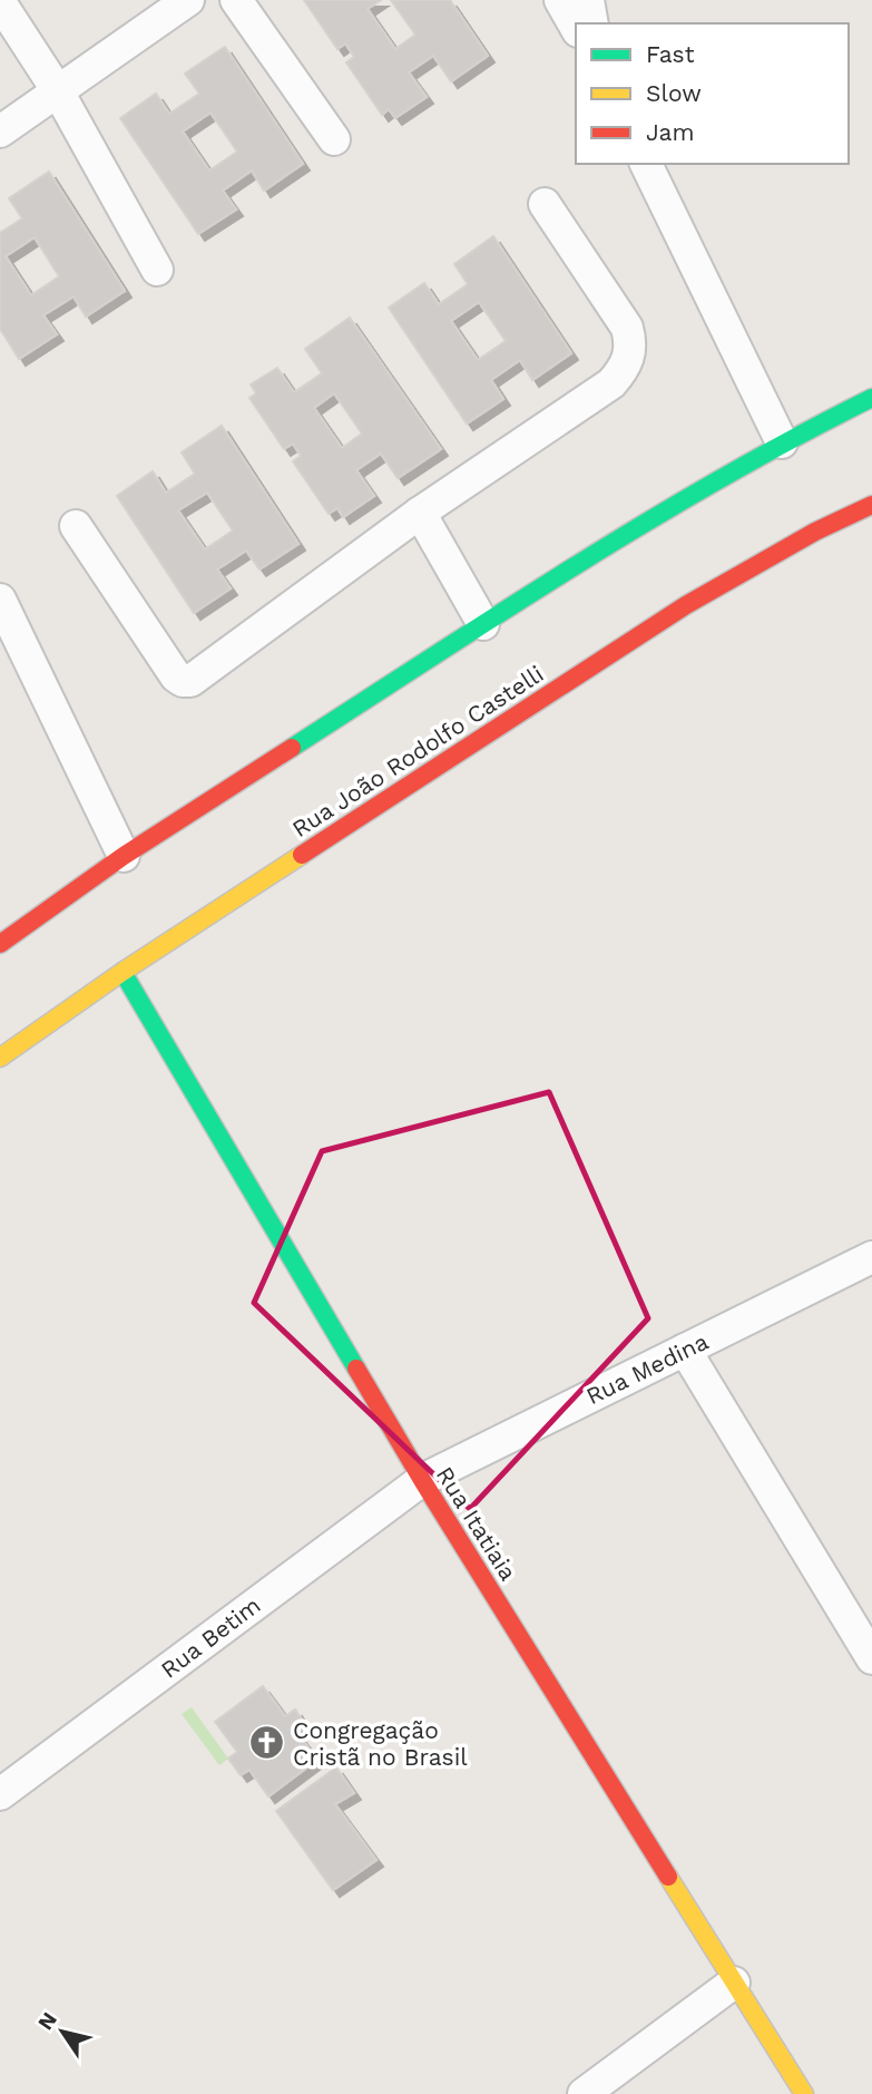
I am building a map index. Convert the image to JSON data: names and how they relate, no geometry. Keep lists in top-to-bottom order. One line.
{"streets":{"street":["Rua João Rodolfo Castelli","Rua Medina","Rua Itatiaia","Rua Betim"]},"crossings":[["Rua João Rodolfo Castelli","Rua Itatiaia"],["Rua Medina","Rua Itatiaia"],["Rua Medina","Rua Betim"],["Rua Itatiaia","Rua Betim"]],"places":{"church":["Congregação Cristã no Brasil"]},"legend":["Fast","Slow","Jam"],"north":"top left"}
